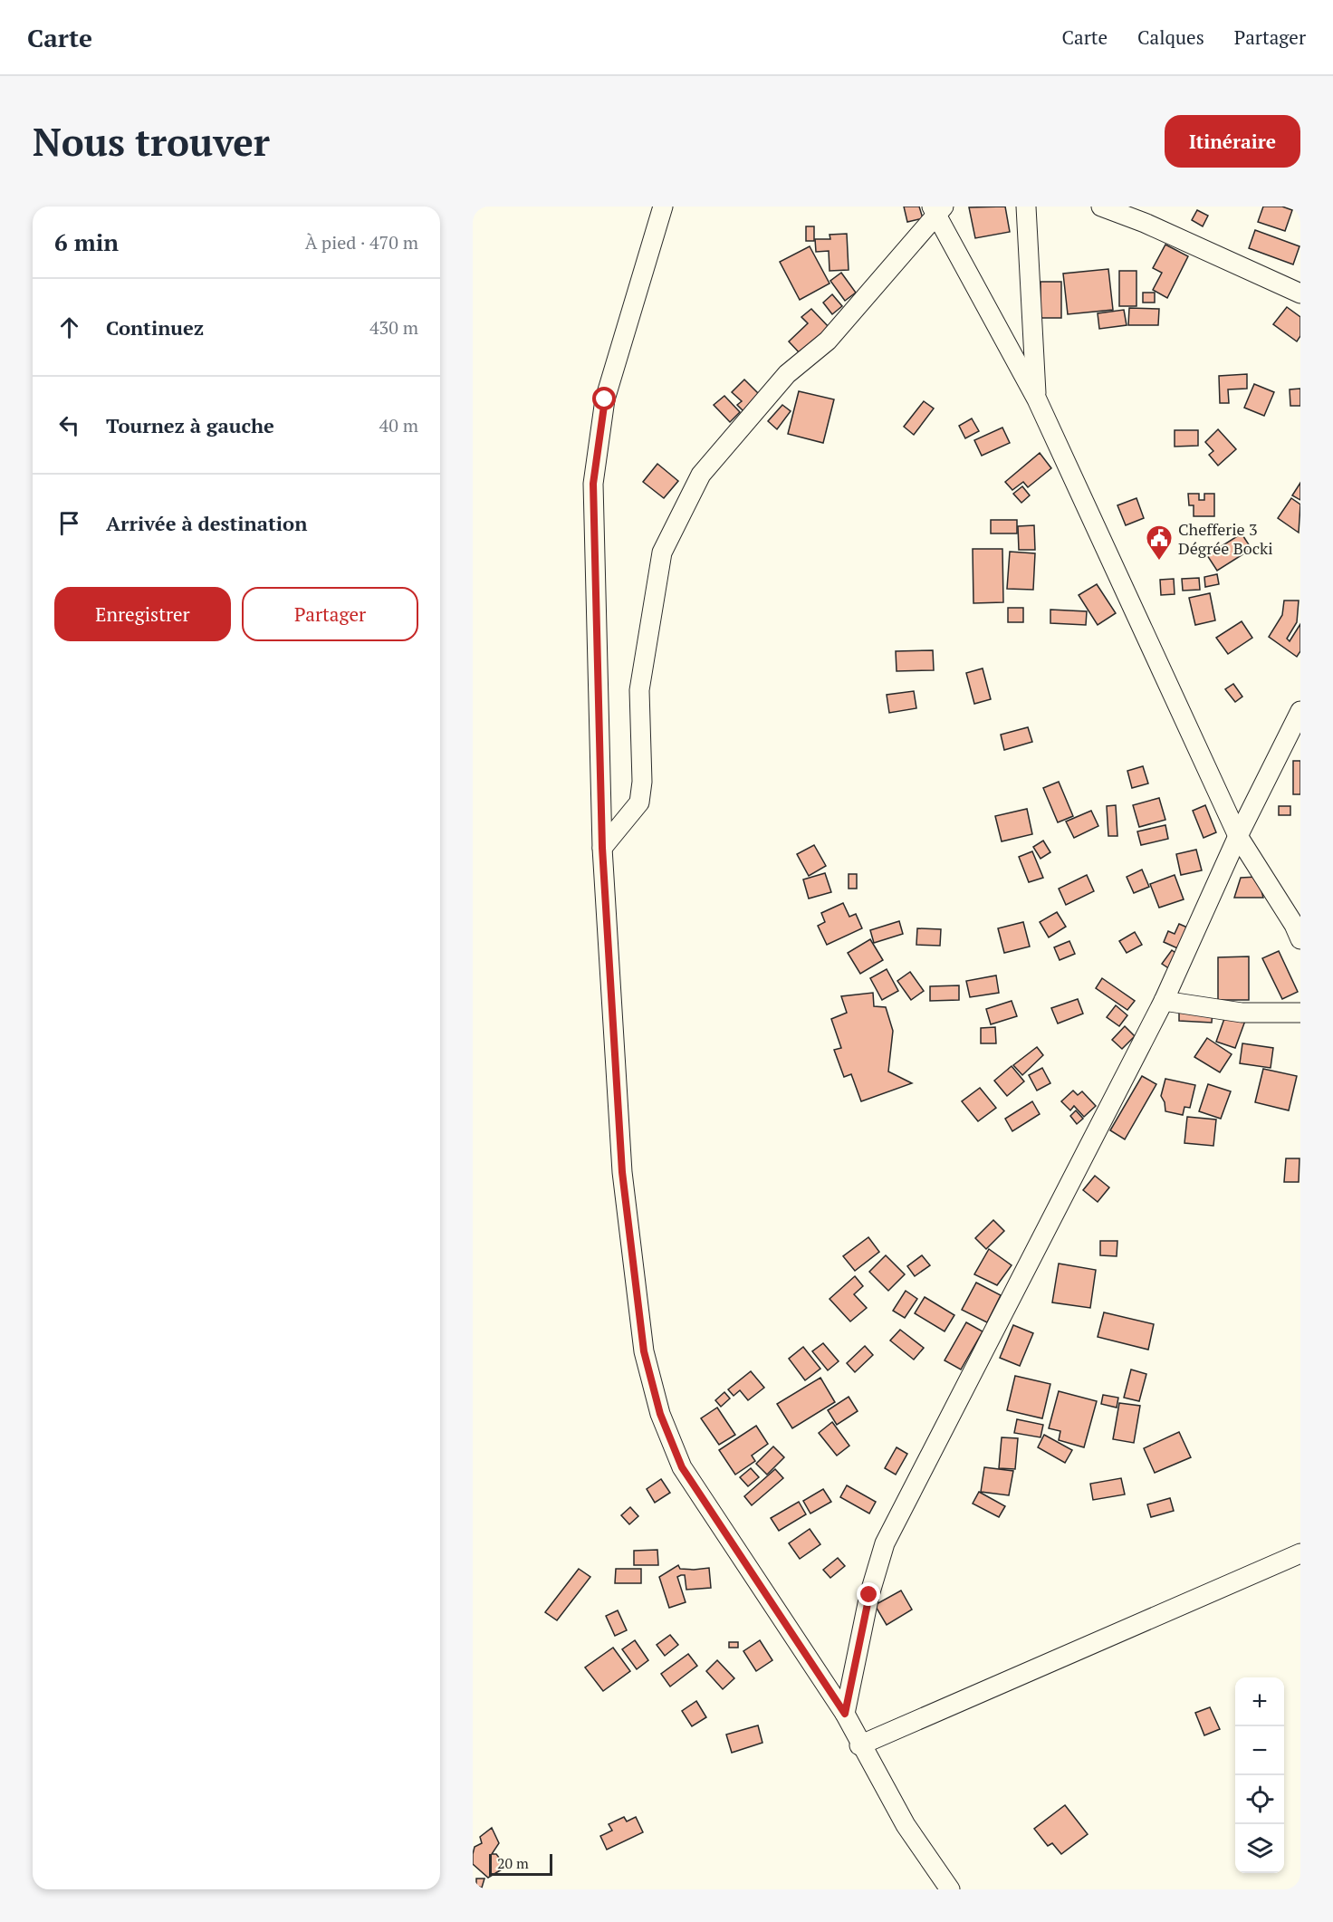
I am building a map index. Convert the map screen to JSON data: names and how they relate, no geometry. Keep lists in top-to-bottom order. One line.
{"places":{"public building":["Chefferie 3 Dégrée Bocki"]},"scale_bar":"20 m","page":{"header":"Carte","nav":["Carte","Calques","Partager"],"buttons":["Itinéraire",["Enregistrer","Partager"]],"title":"Nous trouver","heading":["6 min","À pied · 470 m"],"list":[["Continuez","430 m"],["Tournez à gauche","40 m"],"Arrivée à destination"],"map_buttons":["+","−"],"scale":"20 m"}}
